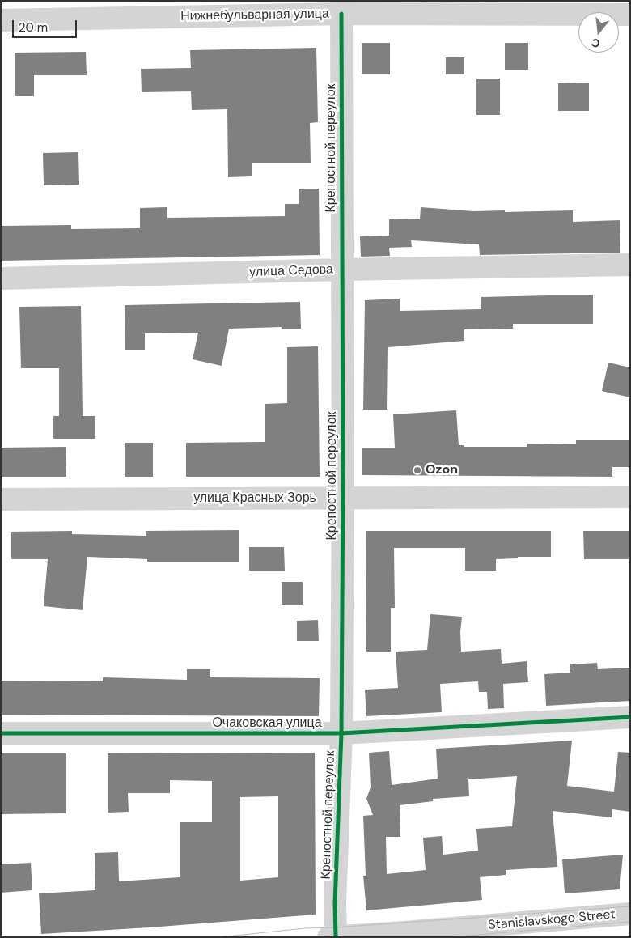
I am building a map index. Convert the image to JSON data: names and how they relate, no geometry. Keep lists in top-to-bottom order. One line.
{"streets":{"street":["Нижнебульварная улица","Крепостной переулок","улица Седова","улица Красных Зорь","Очаковская улица","Stanislavskogo Street"]},"crossings":[["Нижнебульварная улица","Крепостной переулок"],["Крепостной переулок","улица Седова"],["Крепостной переулок","улица Красных Зорь"],["Крепостной переулок","Очаковская улица"],["Крепостной переулок","Stanislavskogo Street"]],"places":["Ozon"],"scale_bar":"20 m","north":"bottom"}
